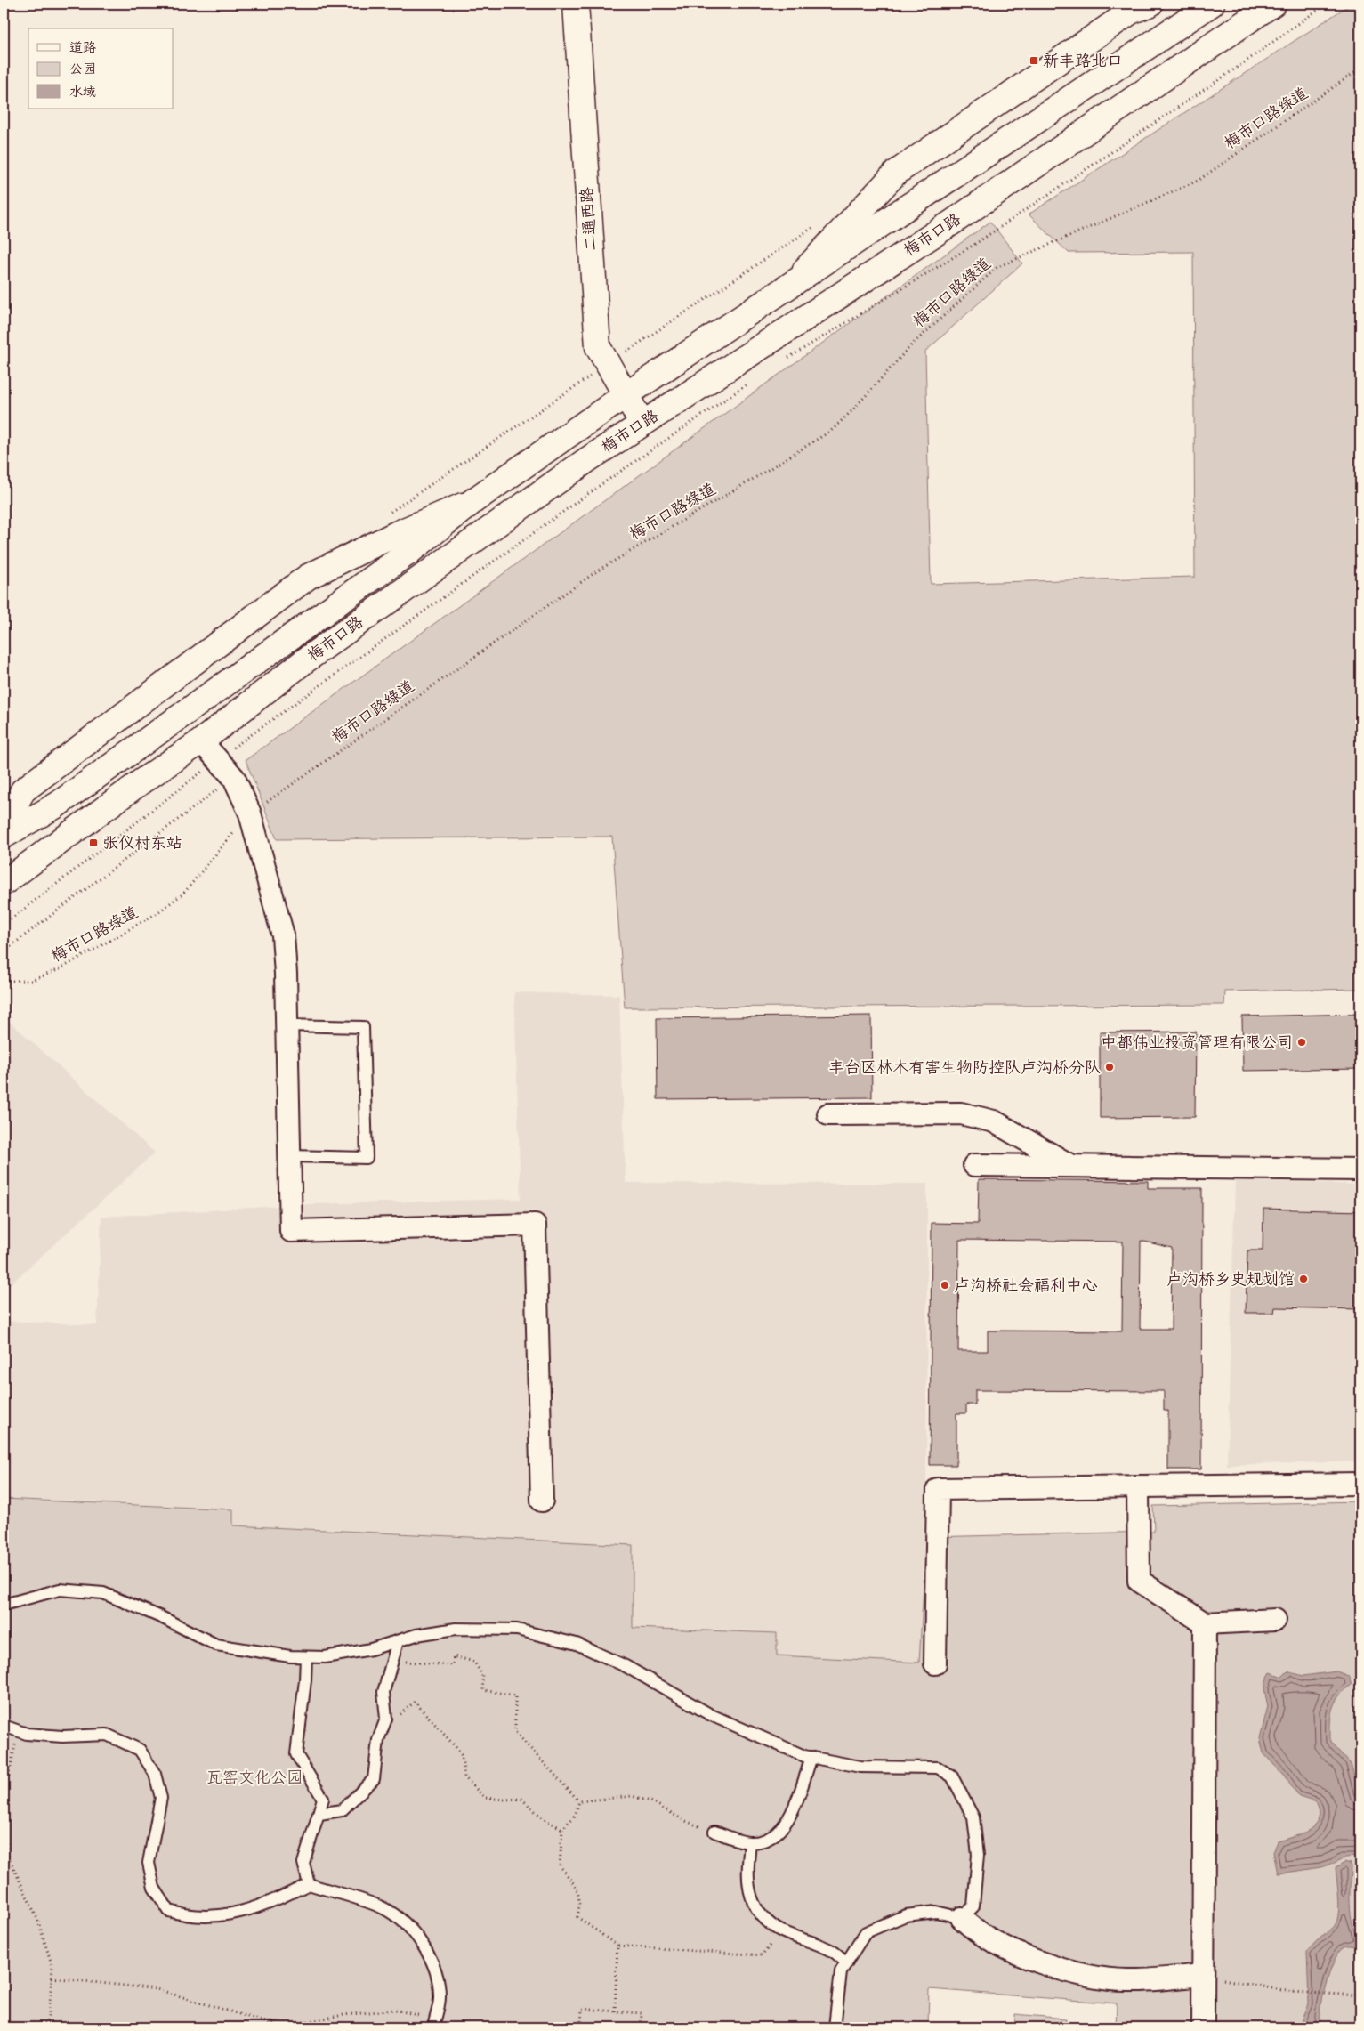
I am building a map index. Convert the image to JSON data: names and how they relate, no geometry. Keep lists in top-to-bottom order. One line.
{"streets":{"main road":["二通西路","梅市口路"],"path":["梅市口路绿道"]},"crossings":[["二通西路","梅市口路"]],"parks":["瓦窑文化公园"],"places":{"transit":["新丰路北口","张仪村东站"],"other":["中都伟业投资管理有限公司","丰台区林木有害生物防控队卢沟桥分队","卢沟桥乡史规划馆","卢沟桥社会福利中心"]},"legend":["道路","公园","水域"]}
